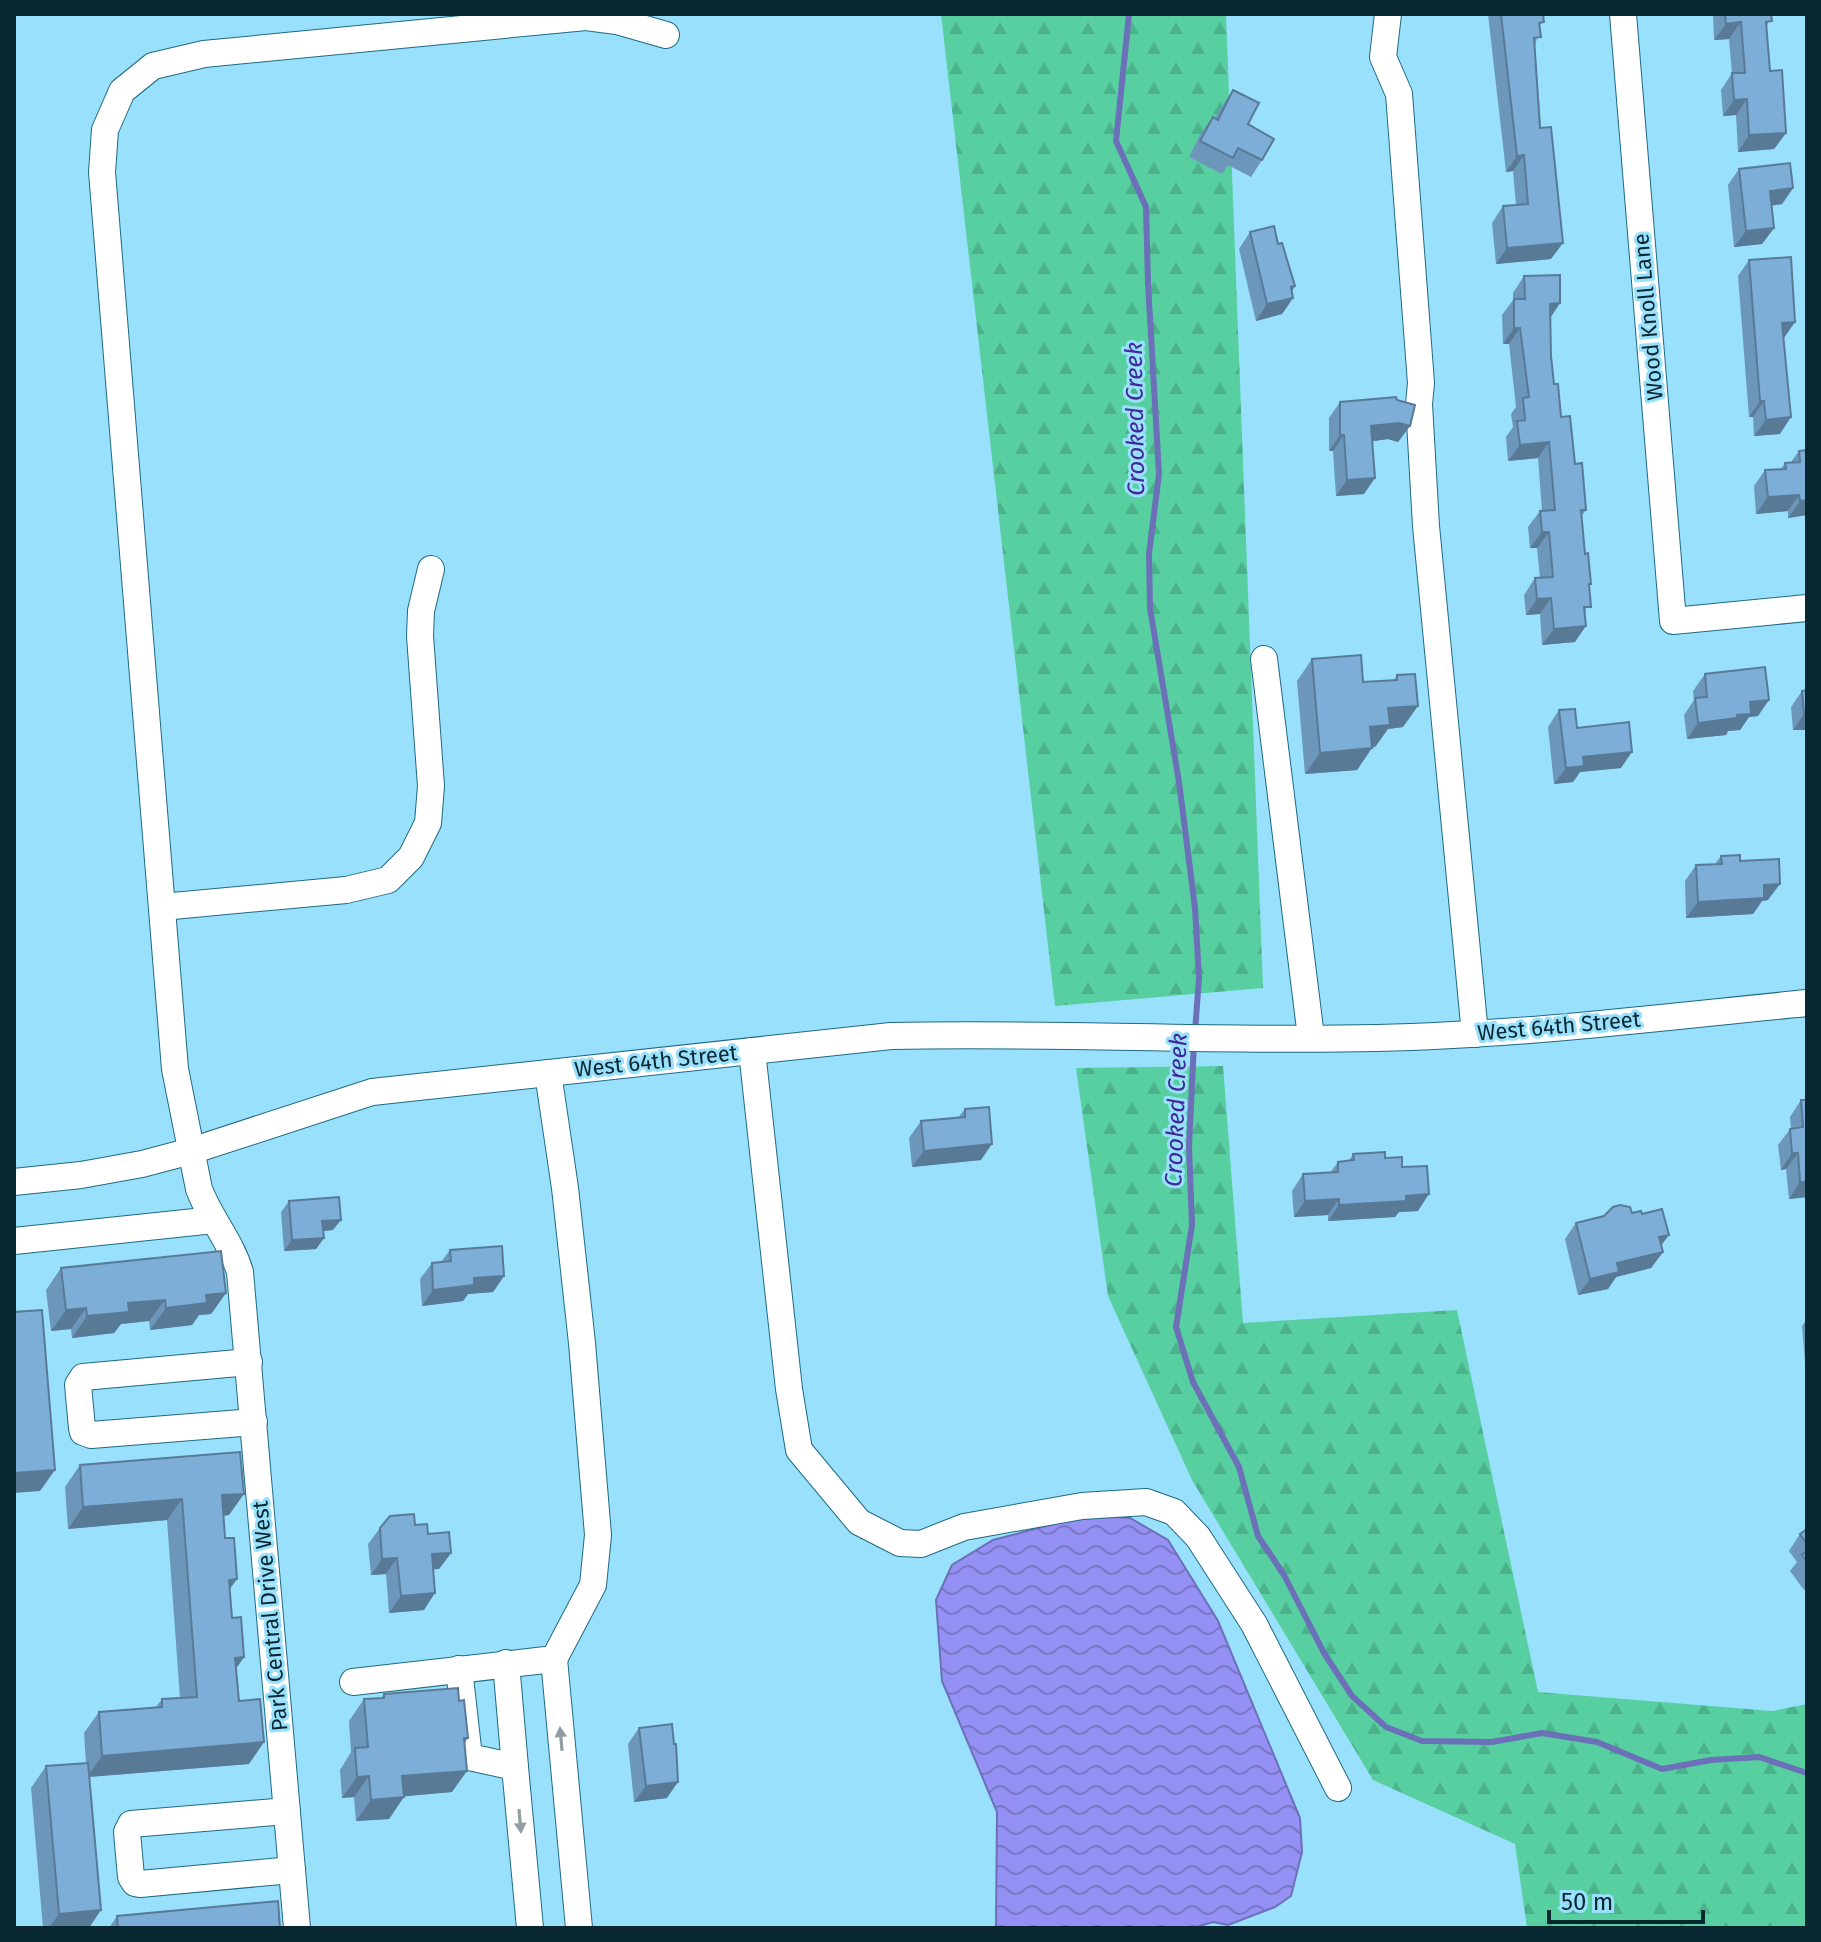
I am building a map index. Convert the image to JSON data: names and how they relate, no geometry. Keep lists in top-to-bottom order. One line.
{"streets":{"street":["Wood Knoll Lane","West 64th Street","Park Central Drive West"]},"crossings":[["West 64th Street","Park Central Drive West"]],"water":["Crooked Creek"],"scale_bar":"50 m"}
